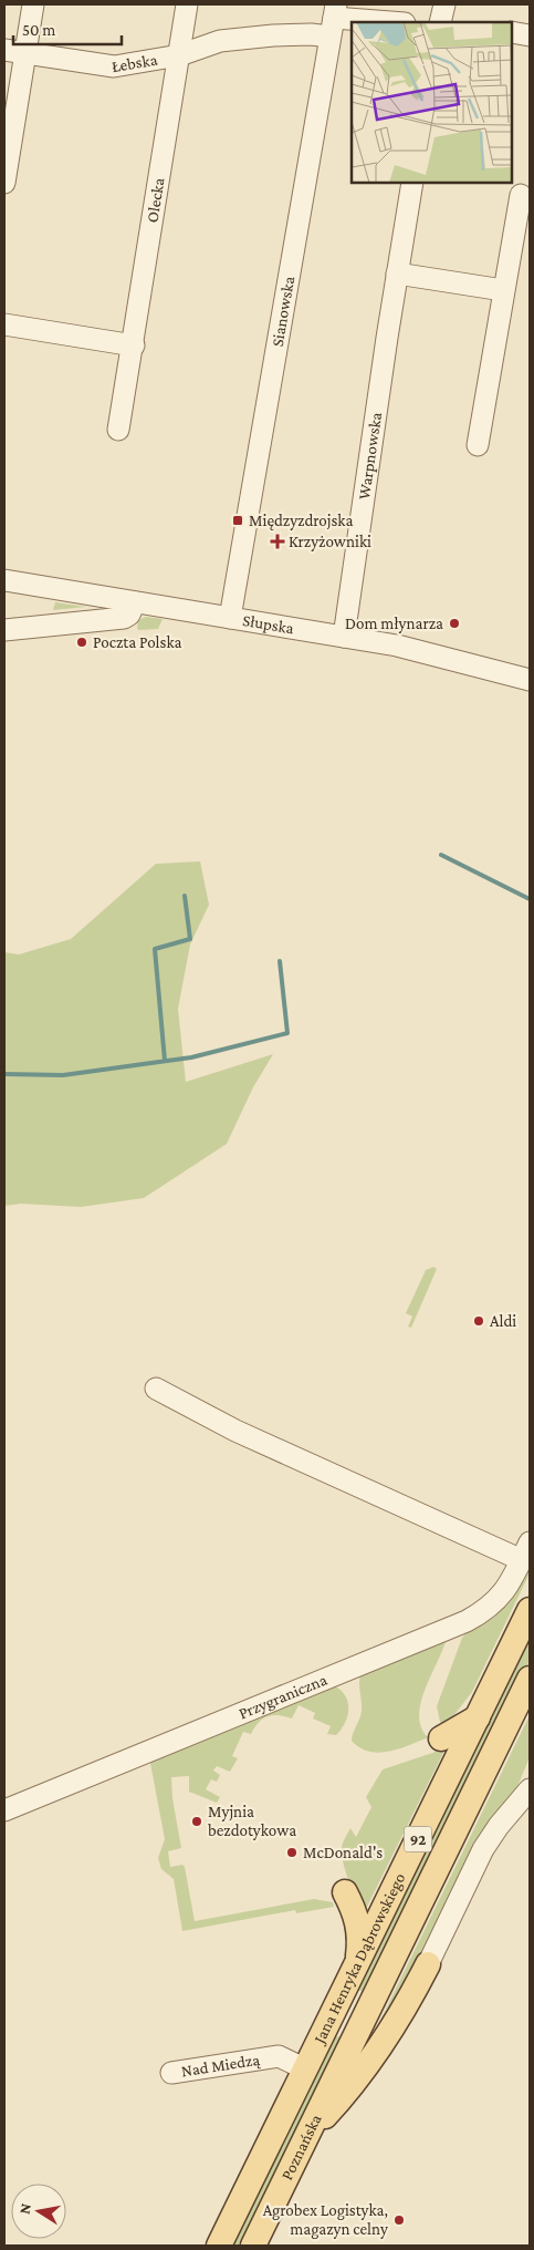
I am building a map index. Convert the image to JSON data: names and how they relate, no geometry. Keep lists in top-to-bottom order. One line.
{"streets":{"main road":["92","Jana Henryka Dąbrowskiego","Poznańska"],"street":["Łebska","Olecka","Sianowska","Warpnowska","Słupska","Przygraniczna","Nad Miedzą"]},"crossings":[["Łebska","Olecka"],["Łebska","Sianowska"],["Sianowska","Słupska"],["Warpnowska","Słupska"],["Jana Henryka Dąbrowskiego","Nad Miedzą"],["Jana Henryka Dąbrowskiego","Poznańska"],["Nad Miedzą","Poznańska"]],"places":{"transit":["Międzyzdrojska"],"health":["Krzyżowniki"],"other":["Dom młynarza","Poczta Polska","Aldi","Myjnia bezdotykowa","McDonald's","Agrobex Logistyka, magazyn celny"]},"scale_bar":"50 m","north":"left"}
